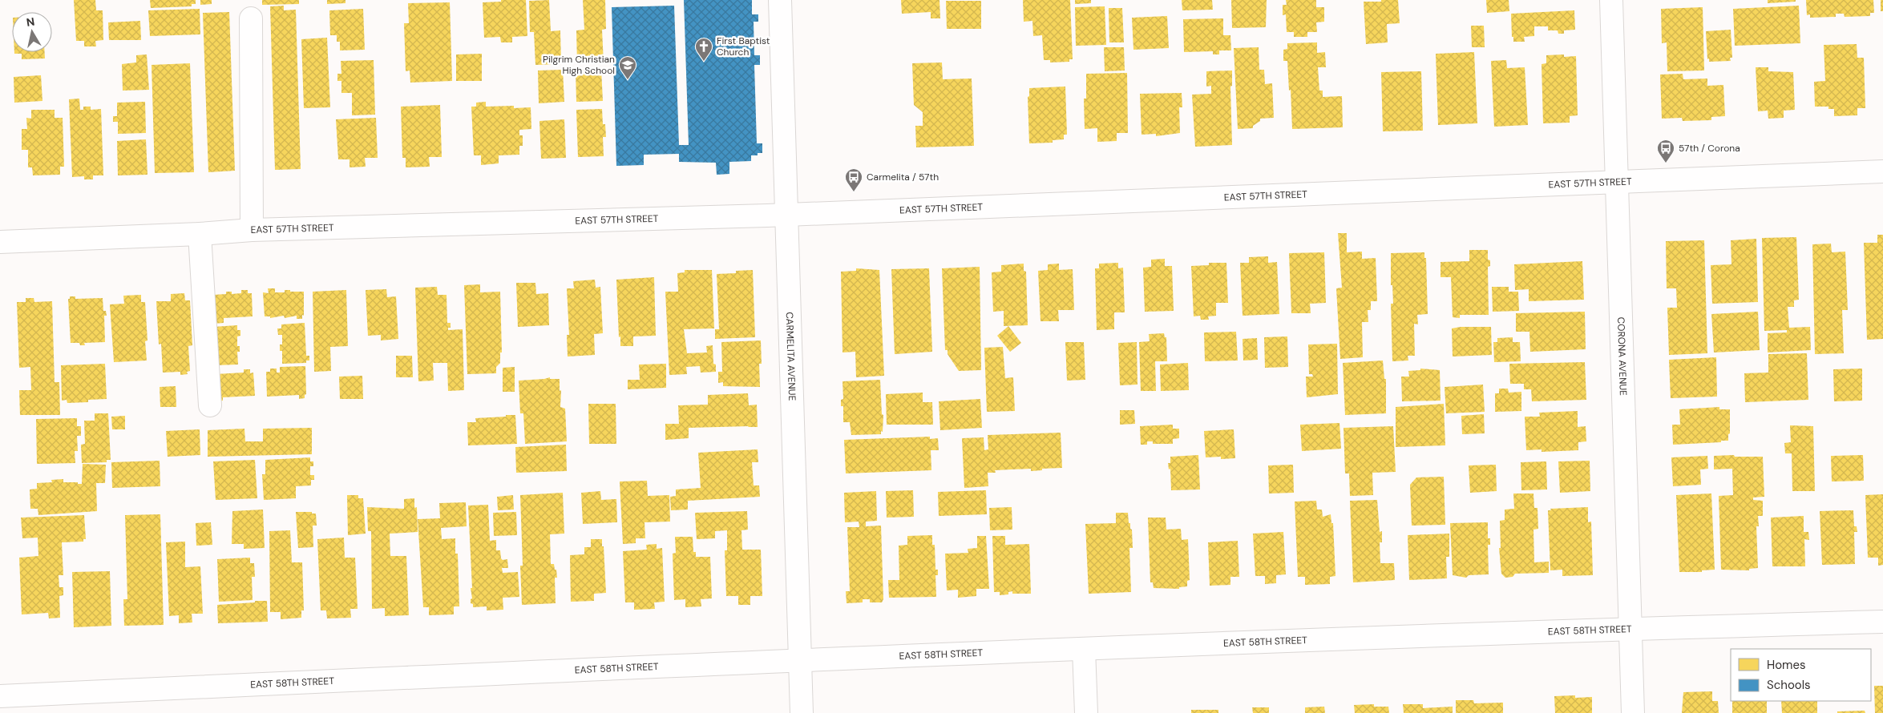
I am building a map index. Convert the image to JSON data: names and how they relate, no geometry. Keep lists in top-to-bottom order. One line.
{"streets":{"street":["EAST 57TH STREET","CARMELITA AVENUE","CORONA AVENUE","EAST 58TH STREET"]},"crossings":[["EAST 57TH STREET","CARMELITA AVENUE"],["EAST 57TH STREET","CORONA AVENUE"],["CARMELITA AVENUE","EAST 58TH STREET"],["CORONA AVENUE","EAST 58TH STREET"]],"places":{"church":["First Baptist Church"],"school or university":["Pilgrim Christian High School"],"bus stop":["57th / Corona","Carmelita / 57th"]},"legend":["Homes","Schools"],"north":"top"}
